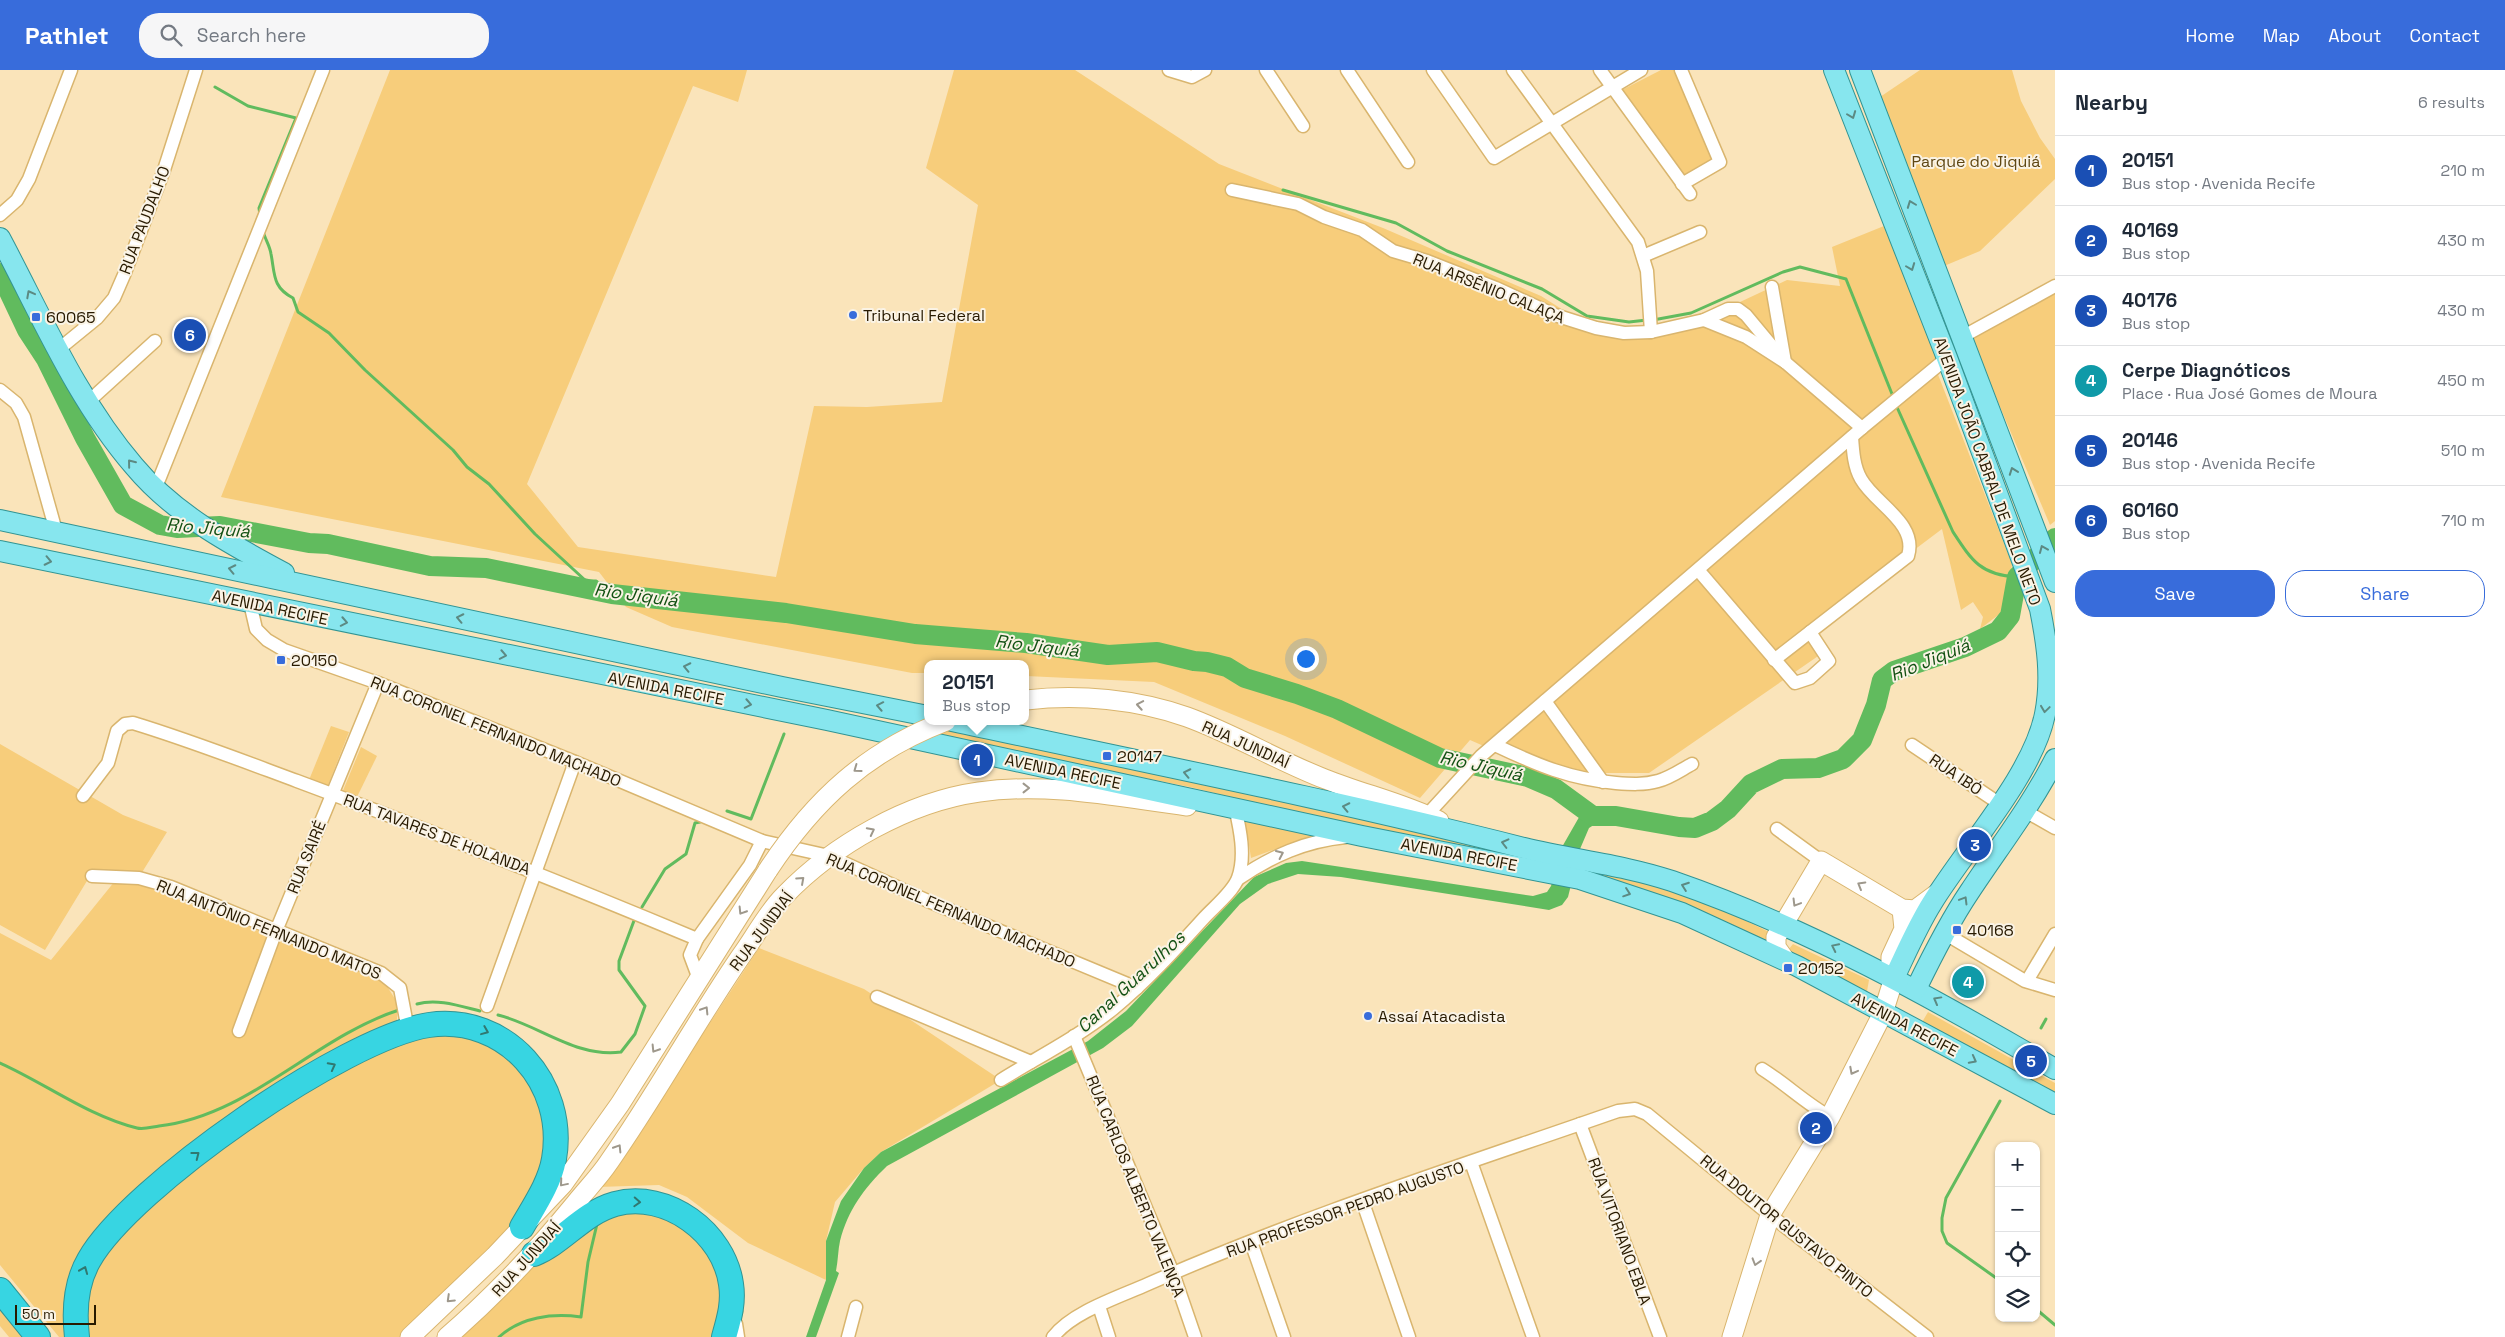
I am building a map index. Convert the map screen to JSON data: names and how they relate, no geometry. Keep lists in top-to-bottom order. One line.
{"streets":{"main road":["AVENIDA JOÃO CABRAL DE MELO NETO","AVENIDA RECIFE","RUA JUNDIAÍ"],"street":["RUA PAUDALHO","RUA ARSÊNIO CALAÇA","RUA CORONEL FERNANDO MACHADO","RUA IBÓ","RUA TAVARES DE HOLANDA","RUA SAIRÉ","RUA ANTÔNIO FERNANDO MATOS","RUA CARLOS ALBERTO VALENÇA","RUA PROFESSOR PEDRO AUGUSTO","RUA DOUTOR GUSTAVO PINTO","RUA VITORIANO EBLA"]},"crossings":[["AVENIDA JOÃO CABRAL DE MELO NETO","AVENIDA RECIFE"],["AVENIDA JOÃO CABRAL DE MELO NETO","RUA IBÓ"],["AVENIDA RECIFE","RUA CORONEL FERNANDO MACHADO"],["AVENIDA RECIFE","RUA JUNDIAÍ"],["RUA CORONEL FERNANDO MACHADO","RUA JUNDIAÍ"],["RUA CORONEL FERNANDO MACHADO","RUA SAIRÉ"],["RUA TAVARES DE HOLANDA","RUA SAIRÉ"],["RUA SAIRÉ","RUA ANTÔNIO FERNANDO MATOS"],["RUA CARLOS ALBERTO VALENÇA","RUA PROFESSOR PEDRO AUGUSTO"],["RUA PROFESSOR PEDRO AUGUSTO","RUA DOUTOR GUSTAVO PINTO"],["RUA PROFESSOR PEDRO AUGUSTO","RUA VITORIANO EBLA"]],"water":["Rio Jiquiá","Canal Guarulhos"],"parks":["Parque do Jiquiá"],"places":{"other":["Tribunal Federal","Assaí Atacadista"],"transit":["60065","20150","20147","40168","20152"]},"scale_bar":"50 m","page":{"header":"Pathlet","search":"Search here","nav":["Home","Map","About","Contact"],"heading":["Nearby","6 results"],"list":[{"mark":"1","name":"20151","note":"Bus stop · Avenida Recife","value":"210 m"},{"mark":"2","name":"40169","note":"Bus stop","value":"430 m"},{"mark":"3","name":"40176","note":"Bus stop","value":"430 m"},{"mark":"4","name":"Cerpe Diagnóticos","note":"Place · Rua José Gomes de Moura","value":"450 m"},{"mark":"5","name":"20146","note":"Bus stop · Avenida Recife","value":"510 m"},{"mark":"6","name":"60160","note":"Bus stop","value":"710 m"}],"pins":["6","1","3","4","5","2"],"buttons":["Save","Share"],"popup":["20151","Bus stop"],"map_buttons":["+","−"],"scale":"50 m"}}
